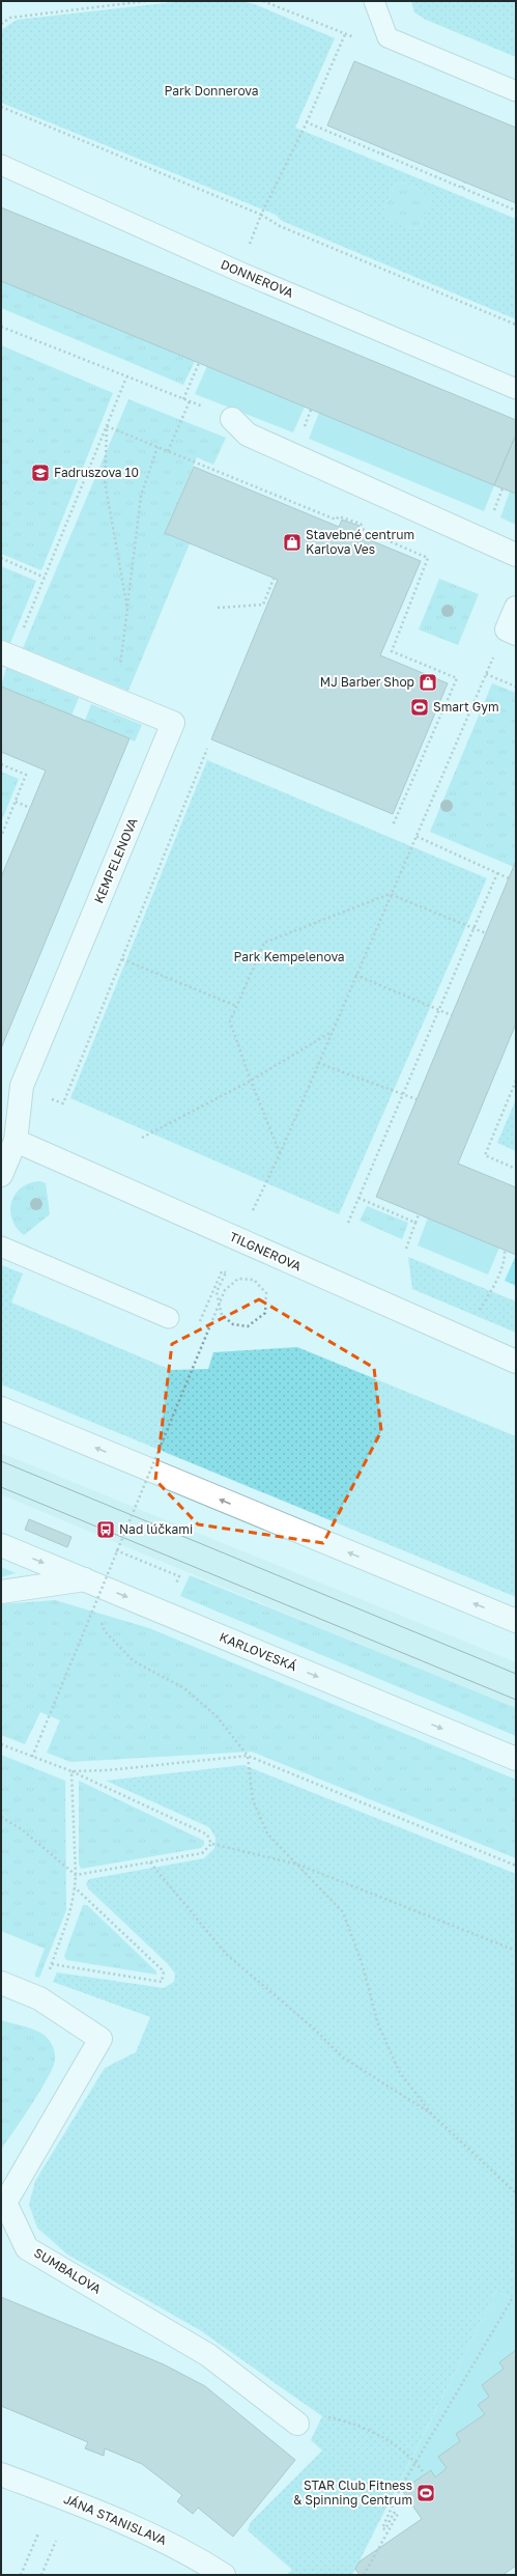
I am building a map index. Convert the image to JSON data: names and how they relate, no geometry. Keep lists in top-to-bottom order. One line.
{"streets":{"street":["KEMPELENOVA","TILGNEROVA","KARLOVESKÁ","SUMBALOVA","JÁNA STANISLAVA"],"lane":["DONNEROVA"]},"crossings":[["KEMPELENOVA","TILGNEROVA"]],"parks":["Park Donnerova","Park Kempelenova"],"places":{"school or university":["Fadruszova 10"],"shop":["Stavebné centrum Karlova Ves","MJ Barber Shop"],"sports":["Smart Gym","STAR Club Fitness & Spinning Centrum"],"bus stop":["Nad lúčkami"]}}
